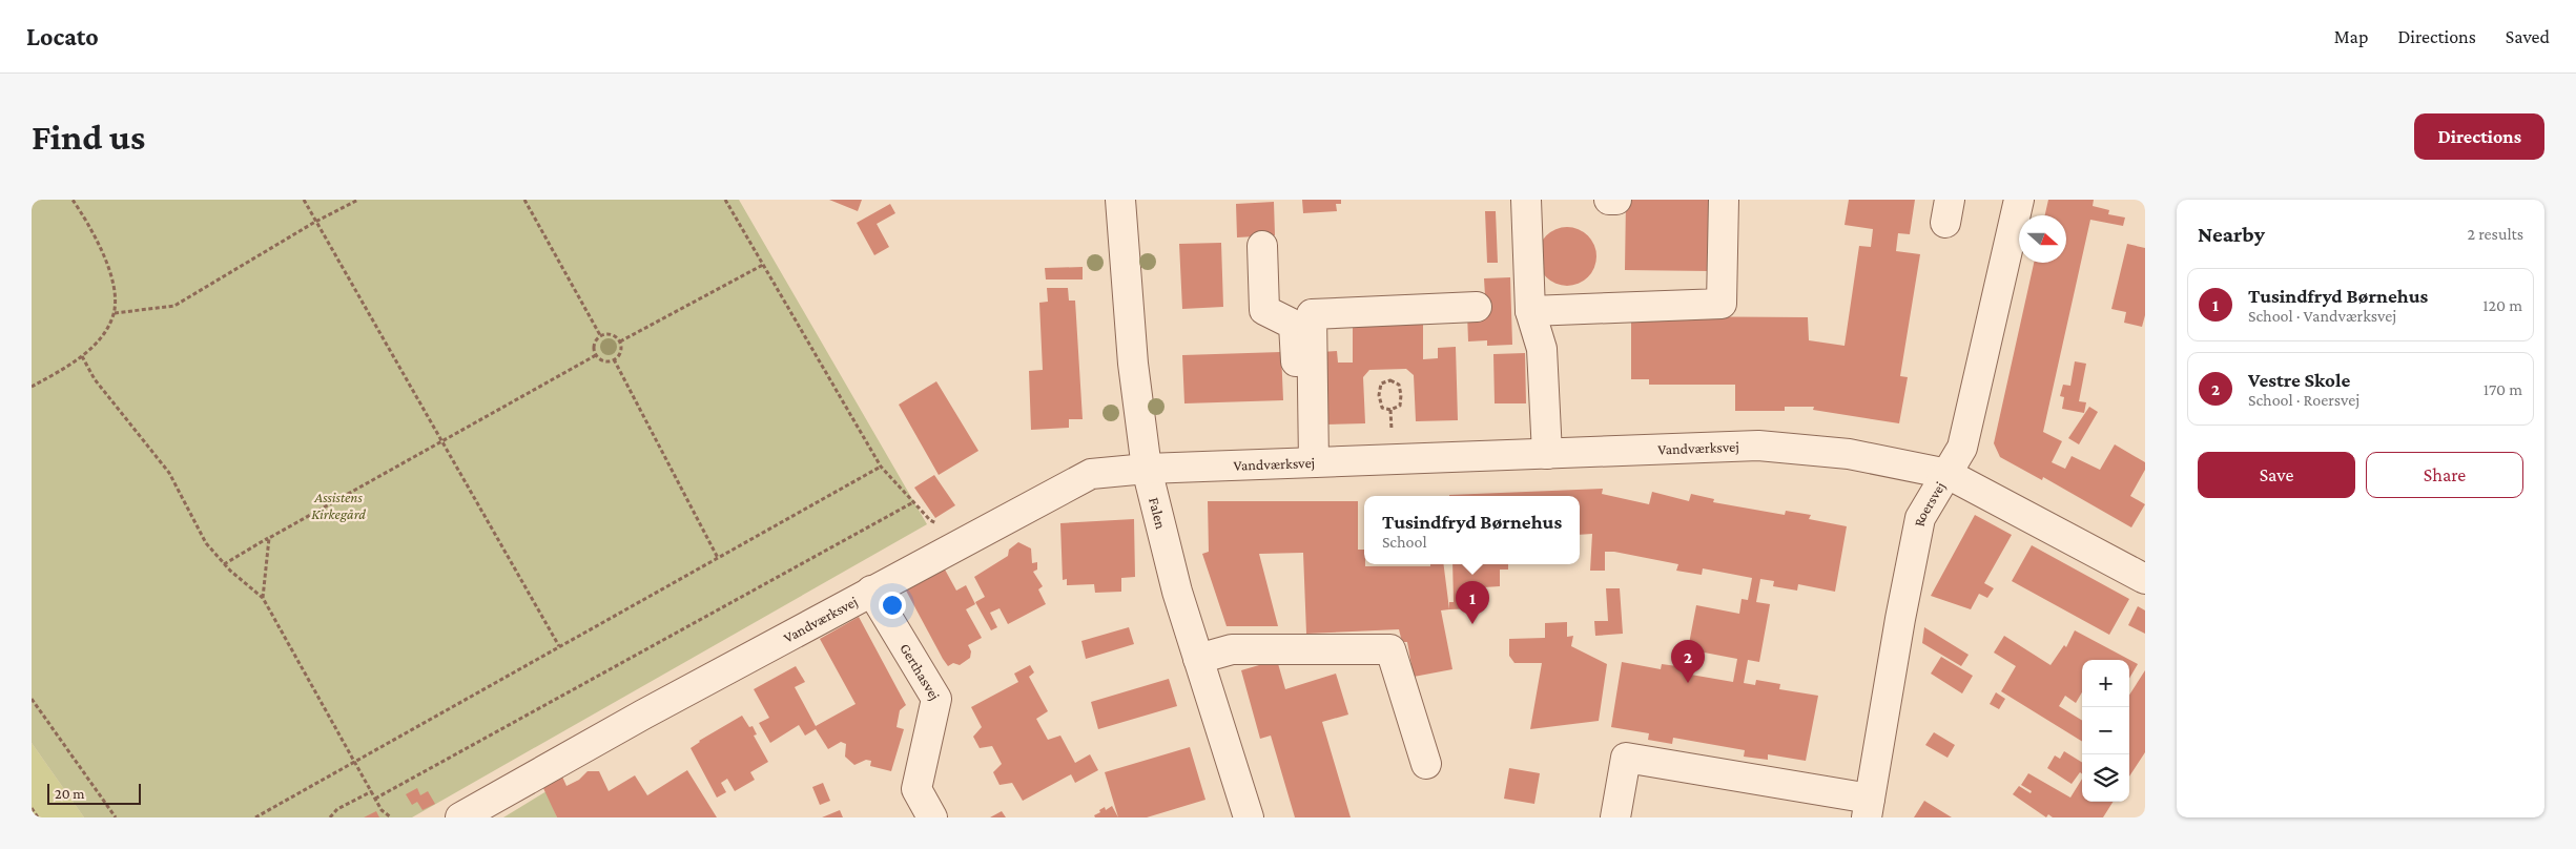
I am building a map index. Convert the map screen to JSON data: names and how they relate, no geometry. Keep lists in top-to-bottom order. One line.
{"streets":{"street":["Vandværksvej","Roersvej","Falen","Gerthasvej"]},"crossings":[["Vandværksvej","Roersvej"],["Vandværksvej","Falen"],["Vandværksvej","Gerthasvej"]],"parks":["Assistens Kirkegård"],"scale_bar":"20 m","north":"right","page":{"header":"Locato","nav":["Map","Directions","Saved"],"buttons":["Directions",["Save","Share"]],"title":"Find us","heading":["Nearby","2 results"],"list":[{"mark":"1","name":"Tusindfryd Børnehus","note":"School · Vandværksvej","value":"120 m"},{"mark":"2","name":"Vestre Skole","note":"School · Roersvej","value":"170 m"}],"popup":["Tusindfryd Børnehus","School"],"pins":["1","2"],"map_buttons":["+","−"],"scale":"20 m"}}
